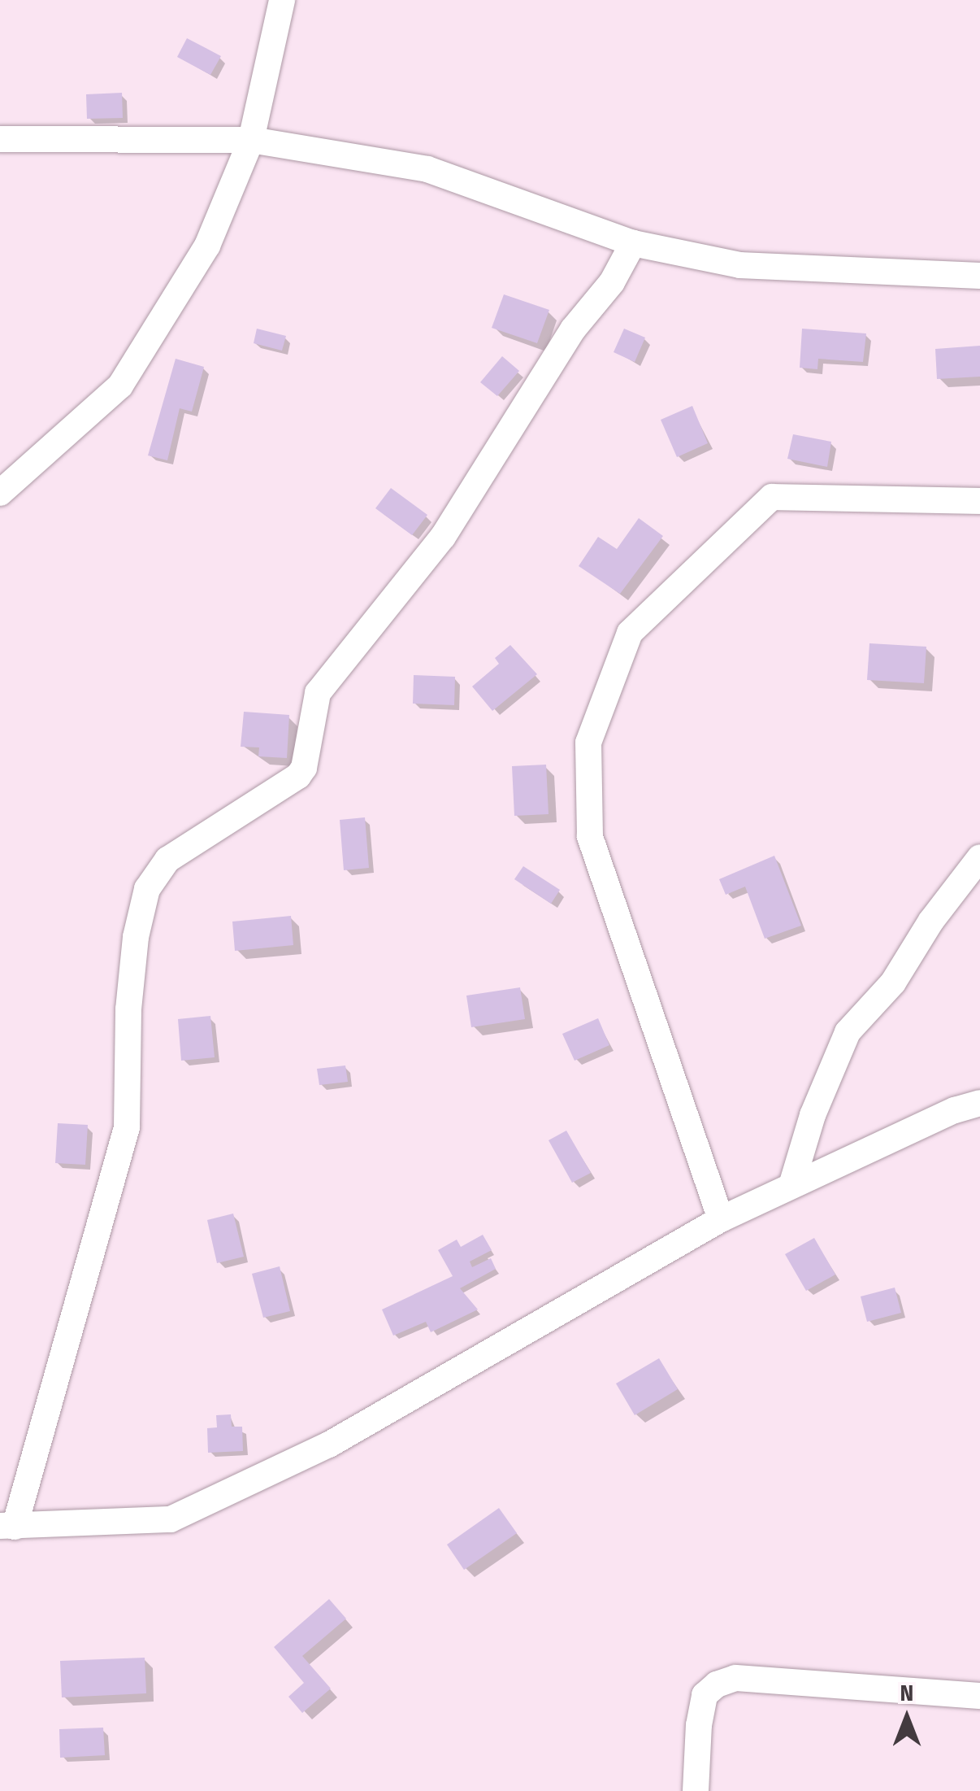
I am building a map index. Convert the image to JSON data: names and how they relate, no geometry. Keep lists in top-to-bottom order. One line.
{"north":"top"}
